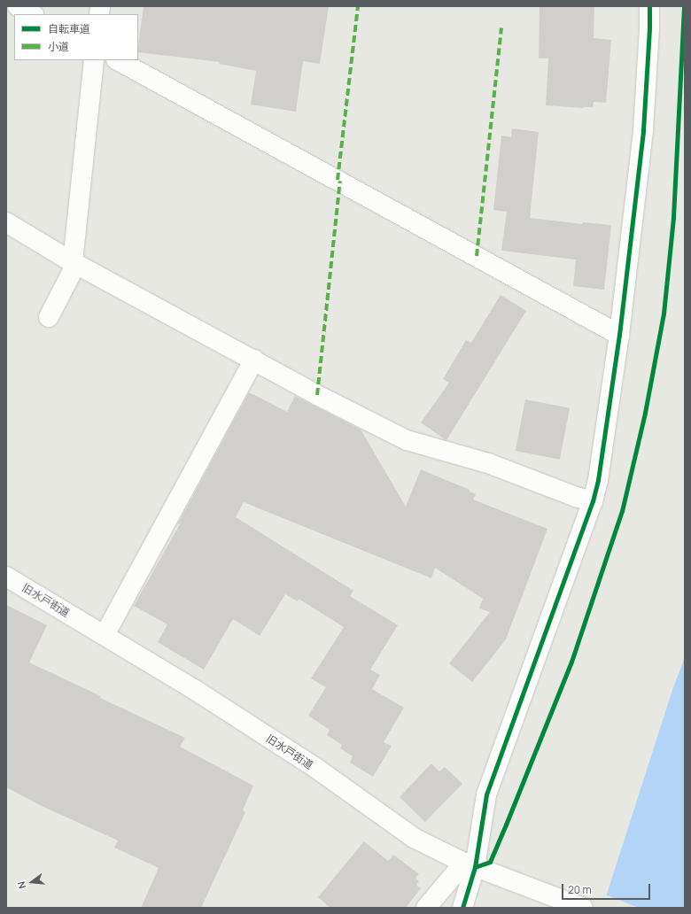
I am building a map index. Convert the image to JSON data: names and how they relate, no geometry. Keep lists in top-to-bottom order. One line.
{"streets":{"street":["旧水戸街道"]},"legend":["自転車道","小道"],"scale_bar":"20 m","north":"left"}
